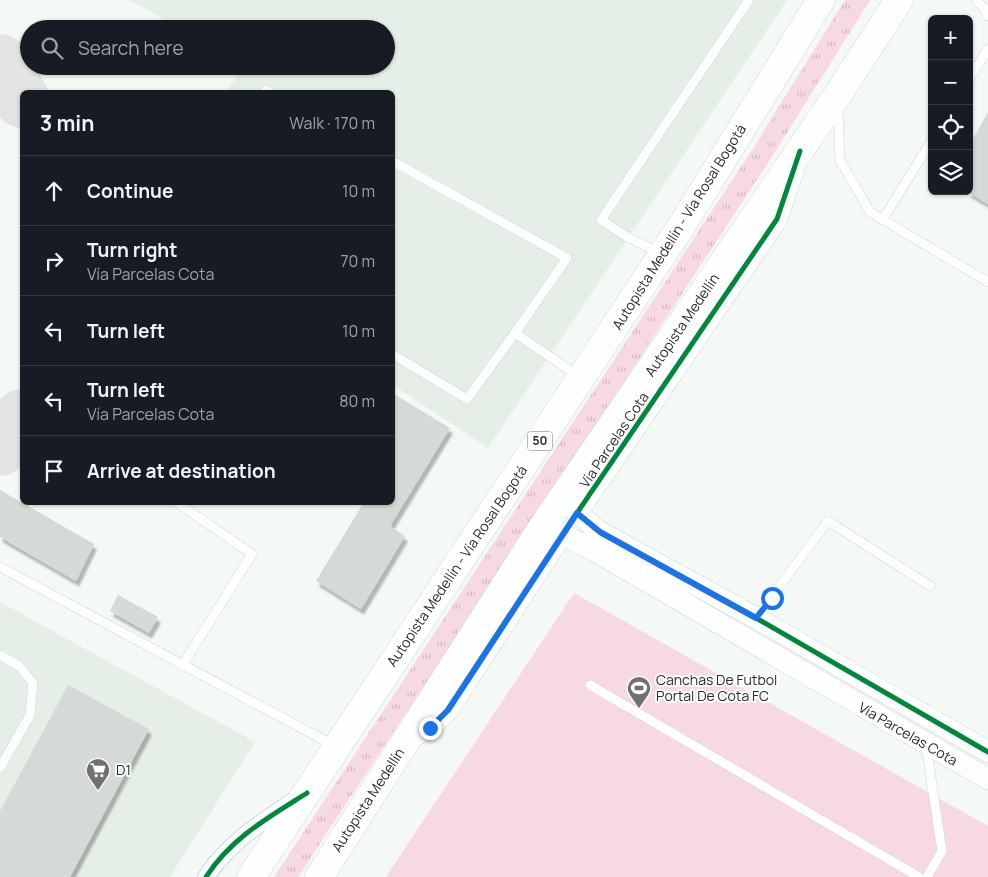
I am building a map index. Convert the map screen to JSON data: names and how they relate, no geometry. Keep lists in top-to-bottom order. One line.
{"streets":{"highway":["Autopista Medellín - Vía Rosal Bogotá","Autopista Medellín","50"],"street":["Vía Parcelas Cota"]},"crossings":[["Autopista Medellín","Vía Parcelas Cota"]],"places":{"sports":["Canchas De Futbol Portal De Cota FC"],"supermarket":["D1"]},"page":{"map_buttons":["+","−"],"search":"Search here","heading":["3 min","Walk · 170 m"],"list":[["Continue","10 m"],["Turn right","Vía Parcelas Cota","70 m"],["Turn left","10 m"],["Turn left","Vía Parcelas Cota","80 m"],"Arrive at destination"]}}
